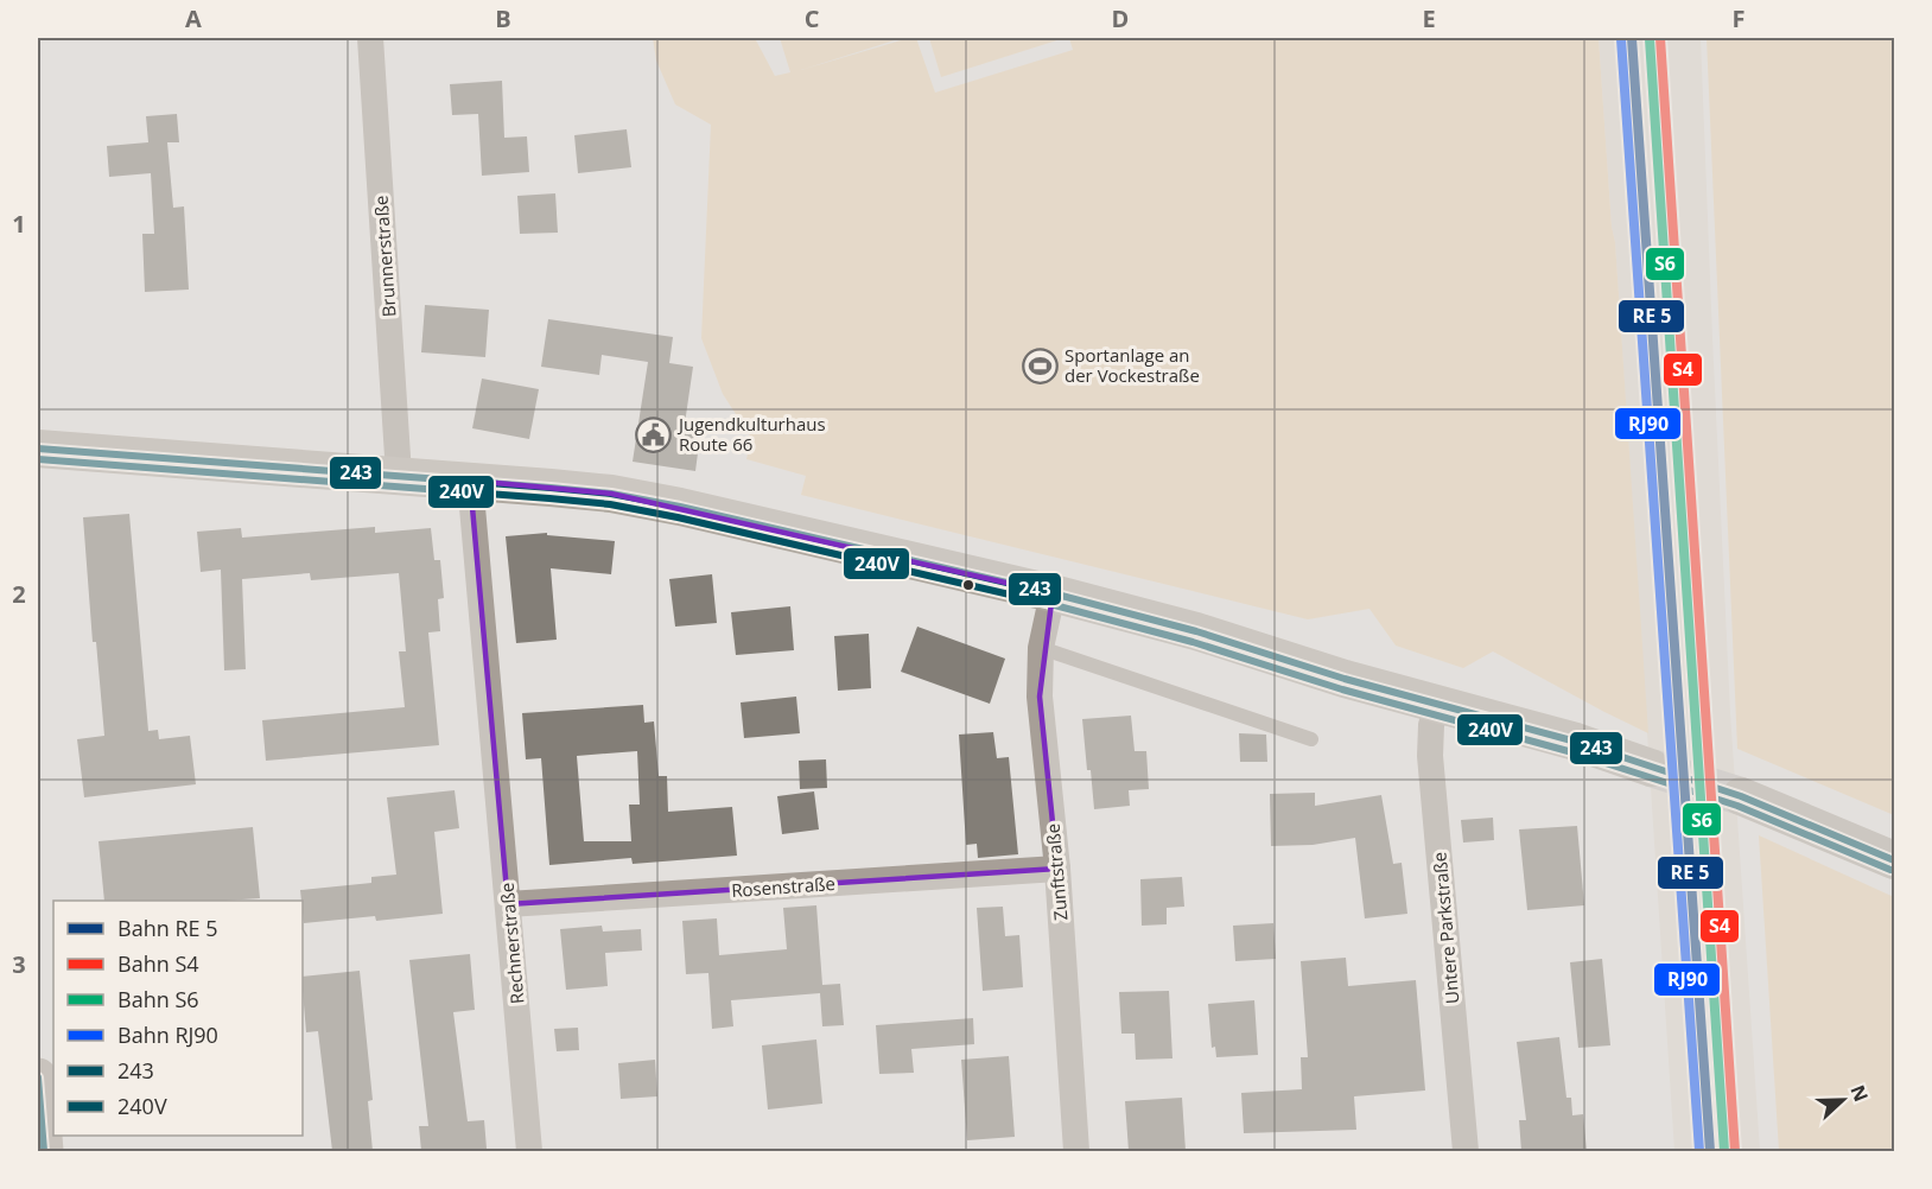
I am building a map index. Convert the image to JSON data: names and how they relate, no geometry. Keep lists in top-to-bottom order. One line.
{"streets":{"street":["Brunnerstraße","Zunftstraße","Rosenstraße","Untere Parkstraße","Rechnerstraße"]},"crossings":[["Zunftstraße","Rosenstraße"],["Rosenstraße","Rechnerstraße"]],"places":{"sports":["Sportanlage an der Vockestraße"],"public building":["Jugendkulturhaus Route 66"]},"lines":["rail line S4","rail line S6","rail line RJ90","transit line 243","transit line 240V"],"legend":["Bahn RE 5","Bahn S4","Bahn S6","Bahn RJ90","243","240V"],"north":"right","grid":{"columns":["A","B","C","D","E","F"],"rows":["1","2","3"]}}
